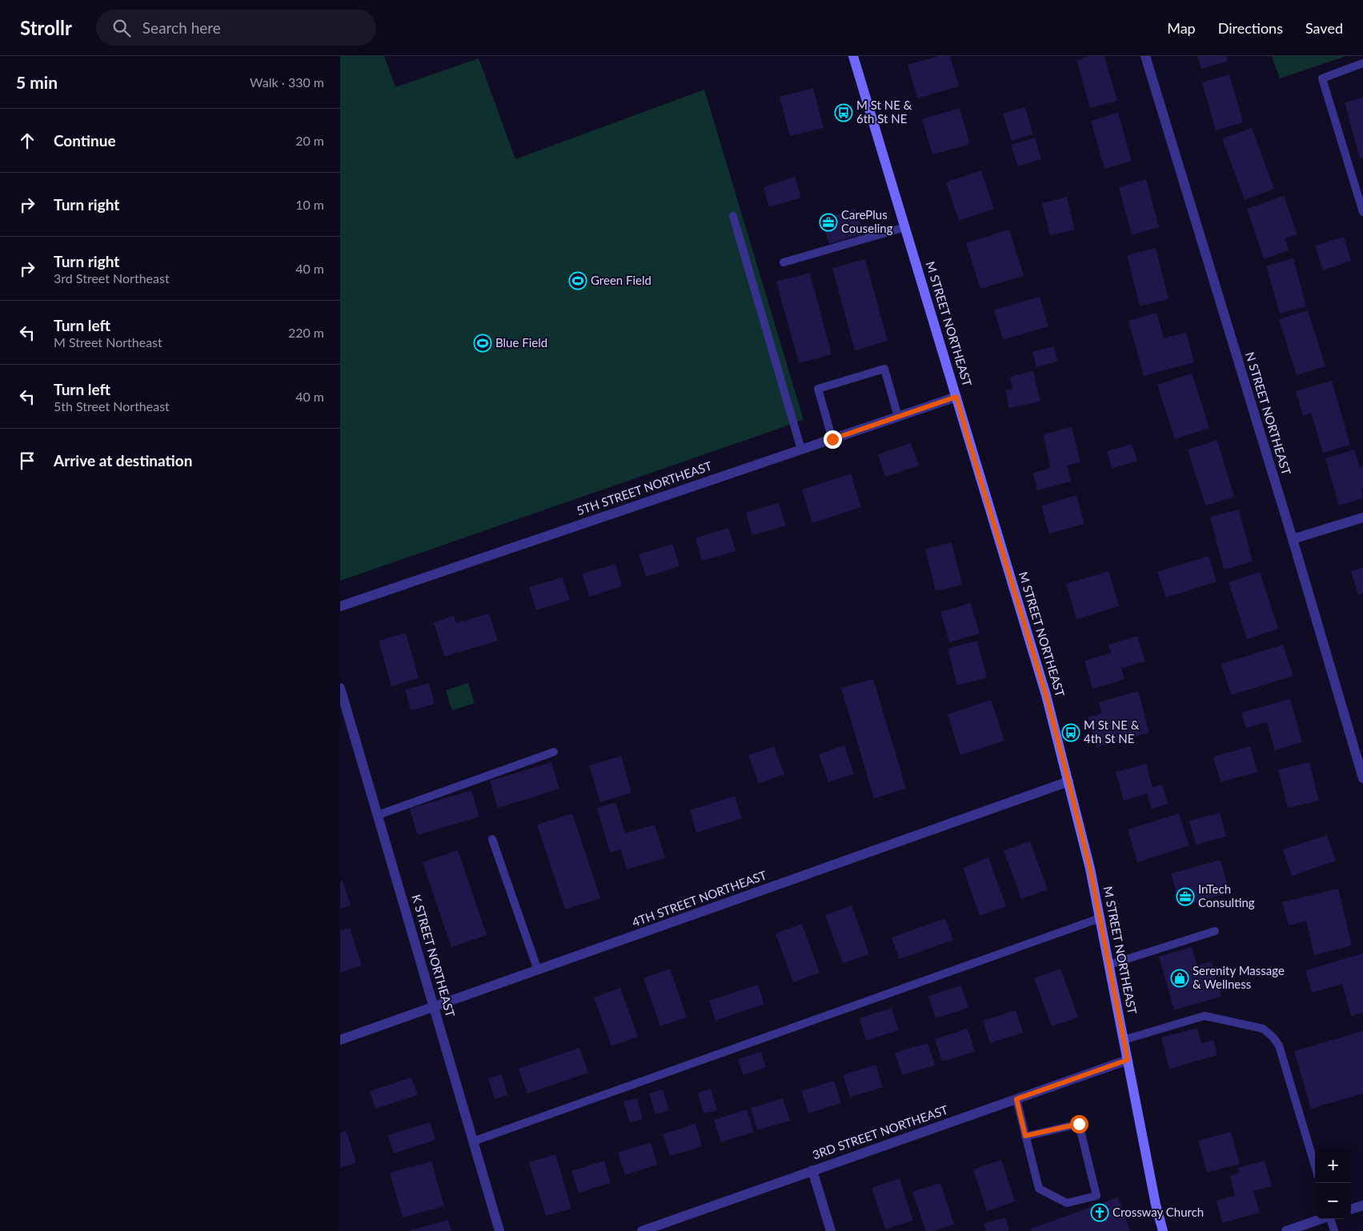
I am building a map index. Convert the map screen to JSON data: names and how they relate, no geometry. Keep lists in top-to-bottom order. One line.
{"streets":{"main road":["M STREET NORTHEAST"],"street":["N STREET NORTHEAST","5TH STREET NORTHEAST","4TH STREET NORTHEAST","K STREET NORTHEAST","3RD STREET NORTHEAST"]},"crossings":[["M STREET NORTHEAST","5TH STREET NORTHEAST"],["M STREET NORTHEAST","4TH STREET NORTHEAST"],["M STREET NORTHEAST","3RD STREET NORTHEAST"],["4TH STREET NORTHEAST","K STREET NORTHEAST"]],"places":{"bus stop":["M St NE & 6th St NE","M St NE & 4th St NE"],"office":["CarePlus Couseling","InTech Consulting"],"sports":["Green Field","Blue Field"],"shop":["Serenity Massage & Wellness"],"church":["Crossway Church"]},"page":{"header":"Strollr","search":"Search here","nav":["Map","Directions","Saved"],"heading":["5 min","Walk · 330 m"],"list":[["Continue","20 m"],["Turn right","10 m"],["Turn right","3rd Street Northeast","40 m"],["Turn left","M Street Northeast","220 m"],["Turn left","5th Street Northeast","40 m"],"Arrive at destination"],"map_buttons":["+","−"]}}
